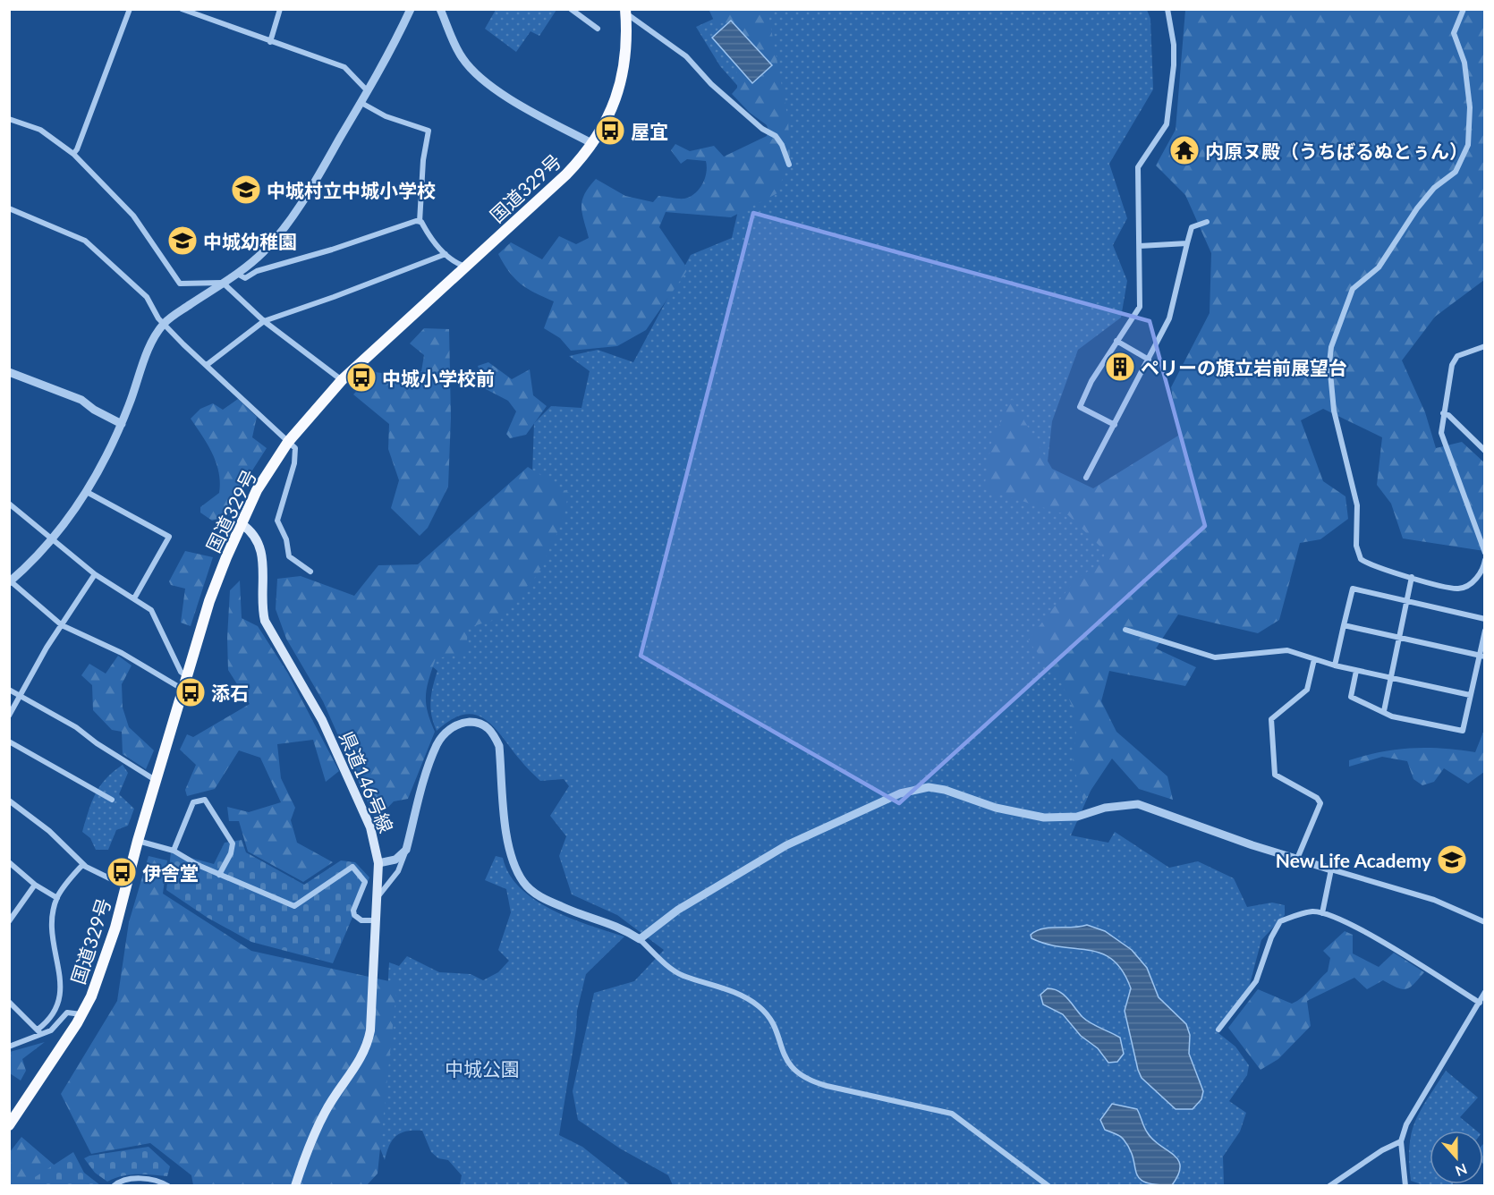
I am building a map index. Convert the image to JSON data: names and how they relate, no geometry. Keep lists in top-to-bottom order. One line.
{"streets":{"highway":["国道329号"],"main road":["県道146号線"]},"crossings":[["国道329号","県道146号線"]],"parks":["中城公園"],"places":{"bus stop":["屋宜","中城小学校前","添石","伊舎堂"],"temple":["内原ヌ殿（うちばるぬとぅん）"],"school or university":["中城村立中城小学校","中城幼稚園","New Life Academy"],"building":["ペリーの旗立岩前展望台"]},"north":"bottom"}
